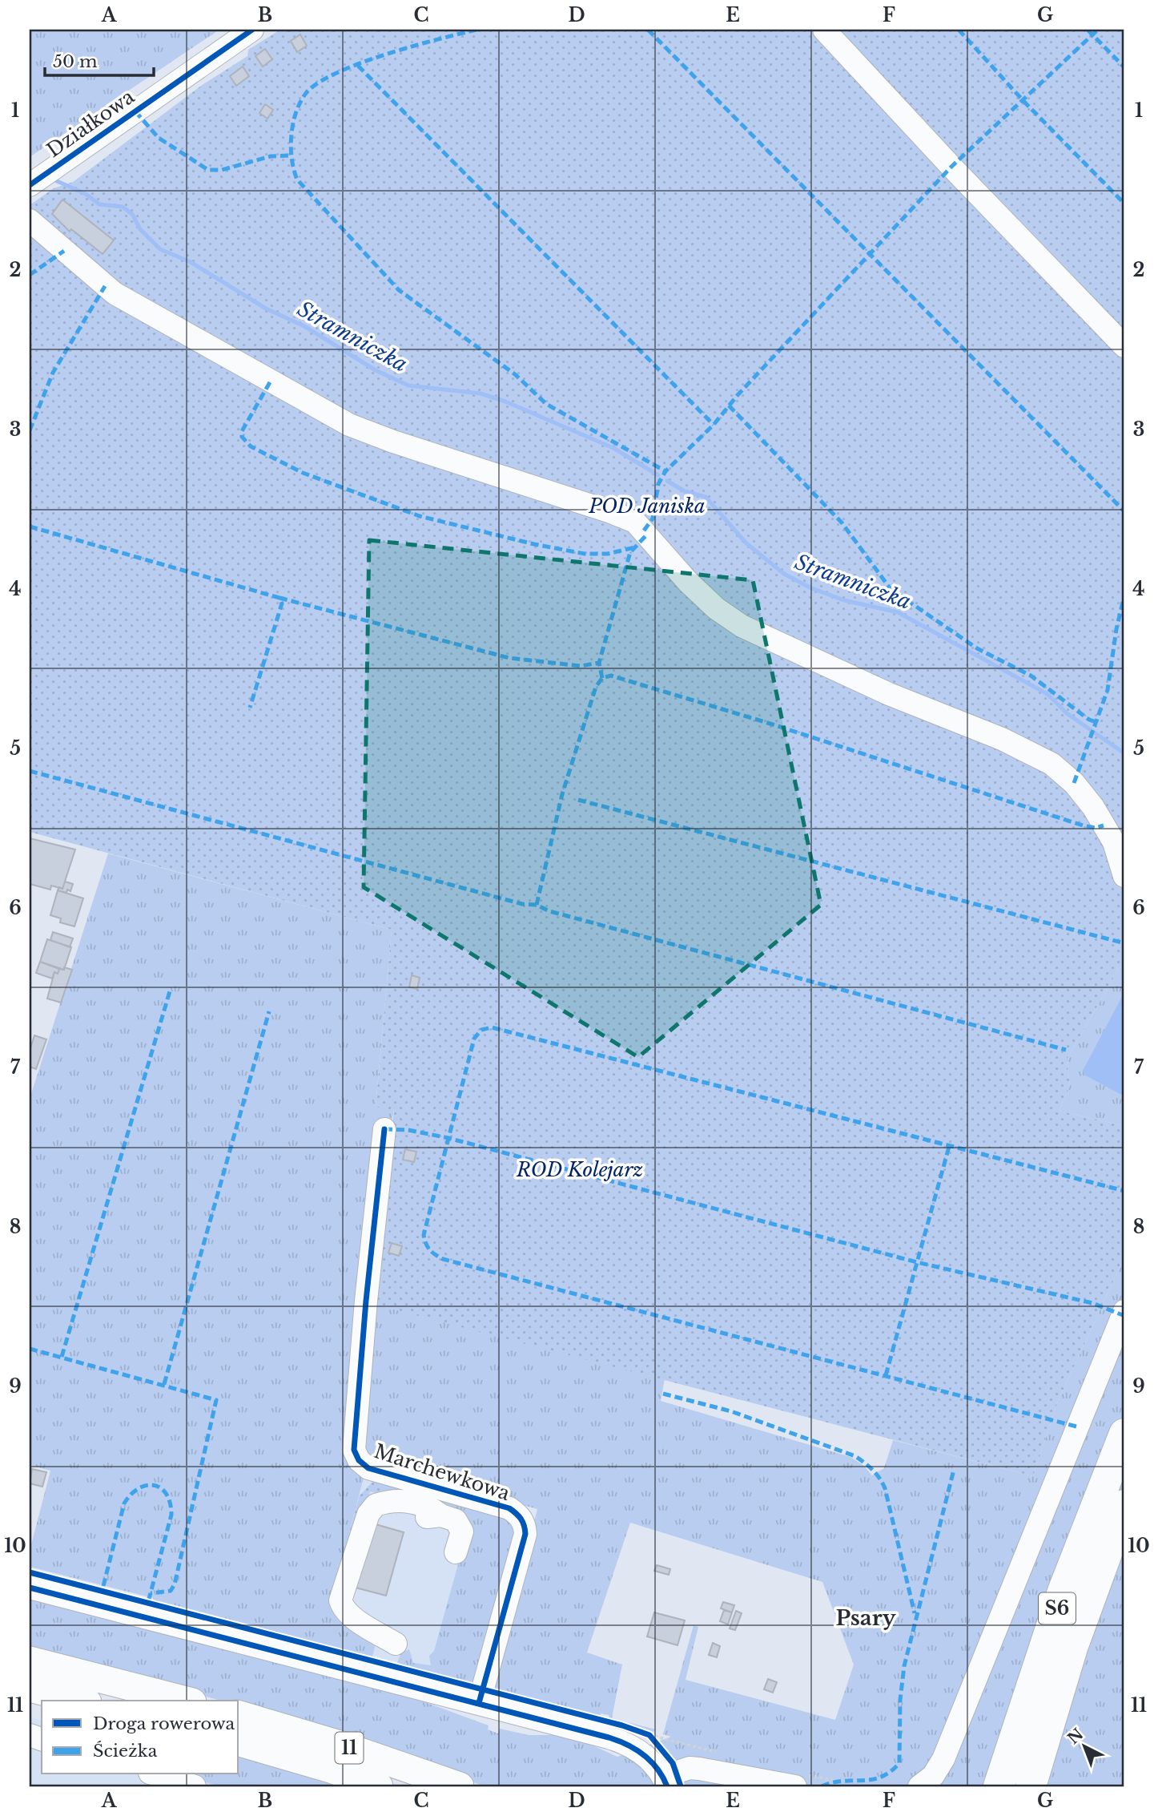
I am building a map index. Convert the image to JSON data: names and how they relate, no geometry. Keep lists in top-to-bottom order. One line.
{"streets":{"highway":["S6"],"main road":["11"],"street":["Działkowa","Marchewkowa"]},"districts":["Psary"],"water":["Stramniczka"],"parks":["POD Janiska","ROD Kolejarz"],"legend":["Droga rowerowa","Ścieżka"],"scale_bar":"50 m","north":"top left","grid":{"columns":["A","B","C","D","E","F","G"],"rows":["1","2","3","4","5","6","7","8","9","10","11"]}}
